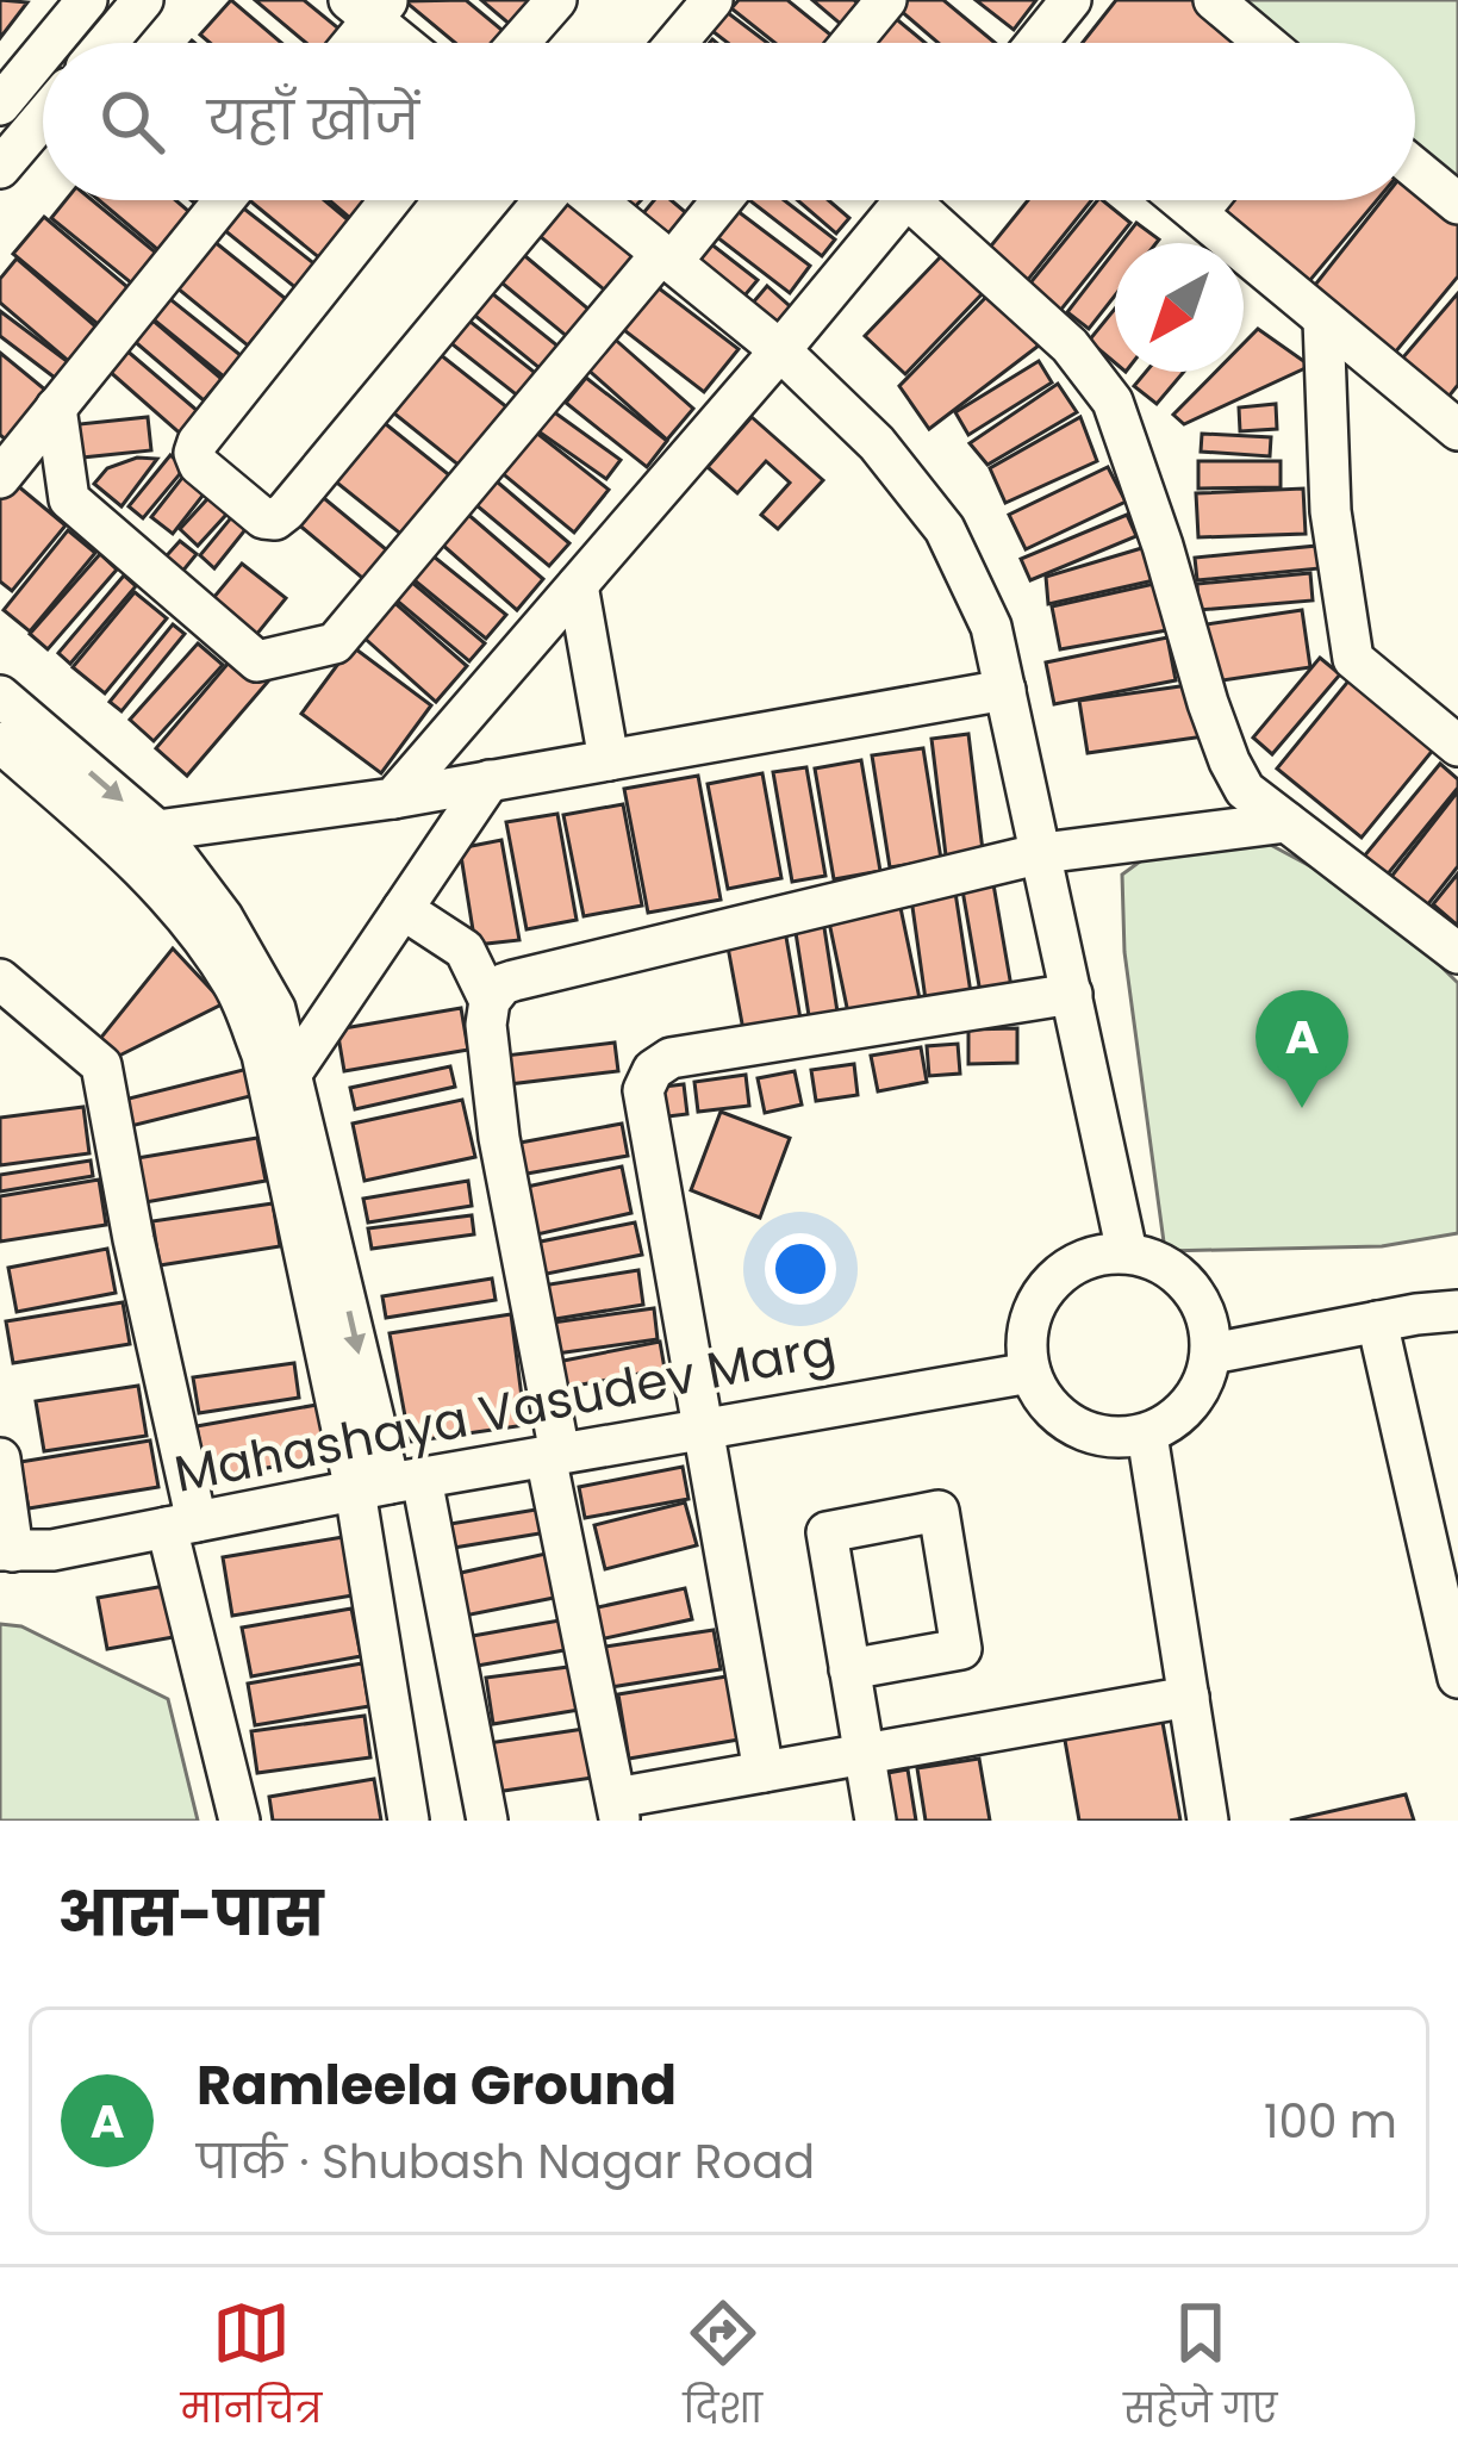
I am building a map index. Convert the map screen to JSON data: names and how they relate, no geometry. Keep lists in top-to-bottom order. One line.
{"streets":{"street":["Mahashaya Vasudev Marg"]},"north":"bottom left","page":{"search":"यहाँ खोजें","pins":"A","heading":"आस-पास","list":[{"mark":"A","name":"Ramleela Ground","note":"पार्क · Shubash Nagar Road","value":"100 m"}],"nav":["मानचित्र","दिशा","सहेजे गए"]}}
